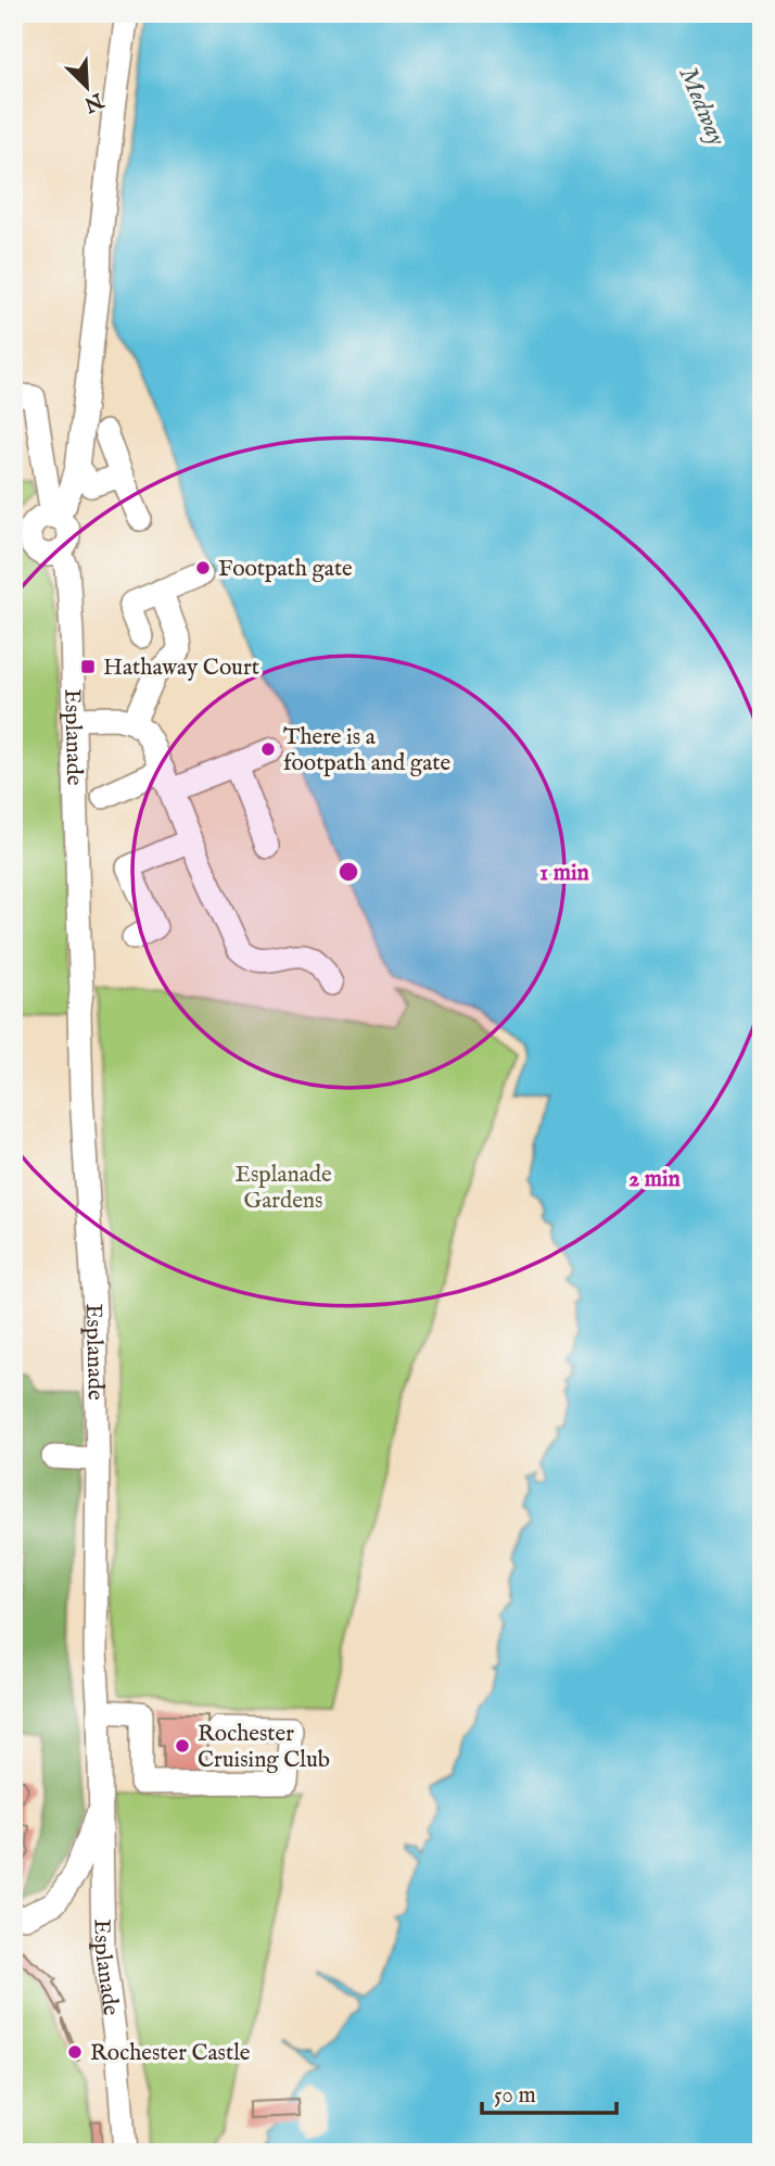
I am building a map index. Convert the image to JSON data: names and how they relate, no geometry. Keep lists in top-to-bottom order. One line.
{"streets":{"street":["Esplanade"]},"water":["Medway"],"parks":["Esplanade Gardens"],"places":{"other":["Footpath gate","There is a footpath and gate","Rochester Cruising Club","Rochester Castle"],"transit":["Hathaway Court"]},"scale_bar":"50 m","north":"bottom right","rings":["1 min","2 min"]}
